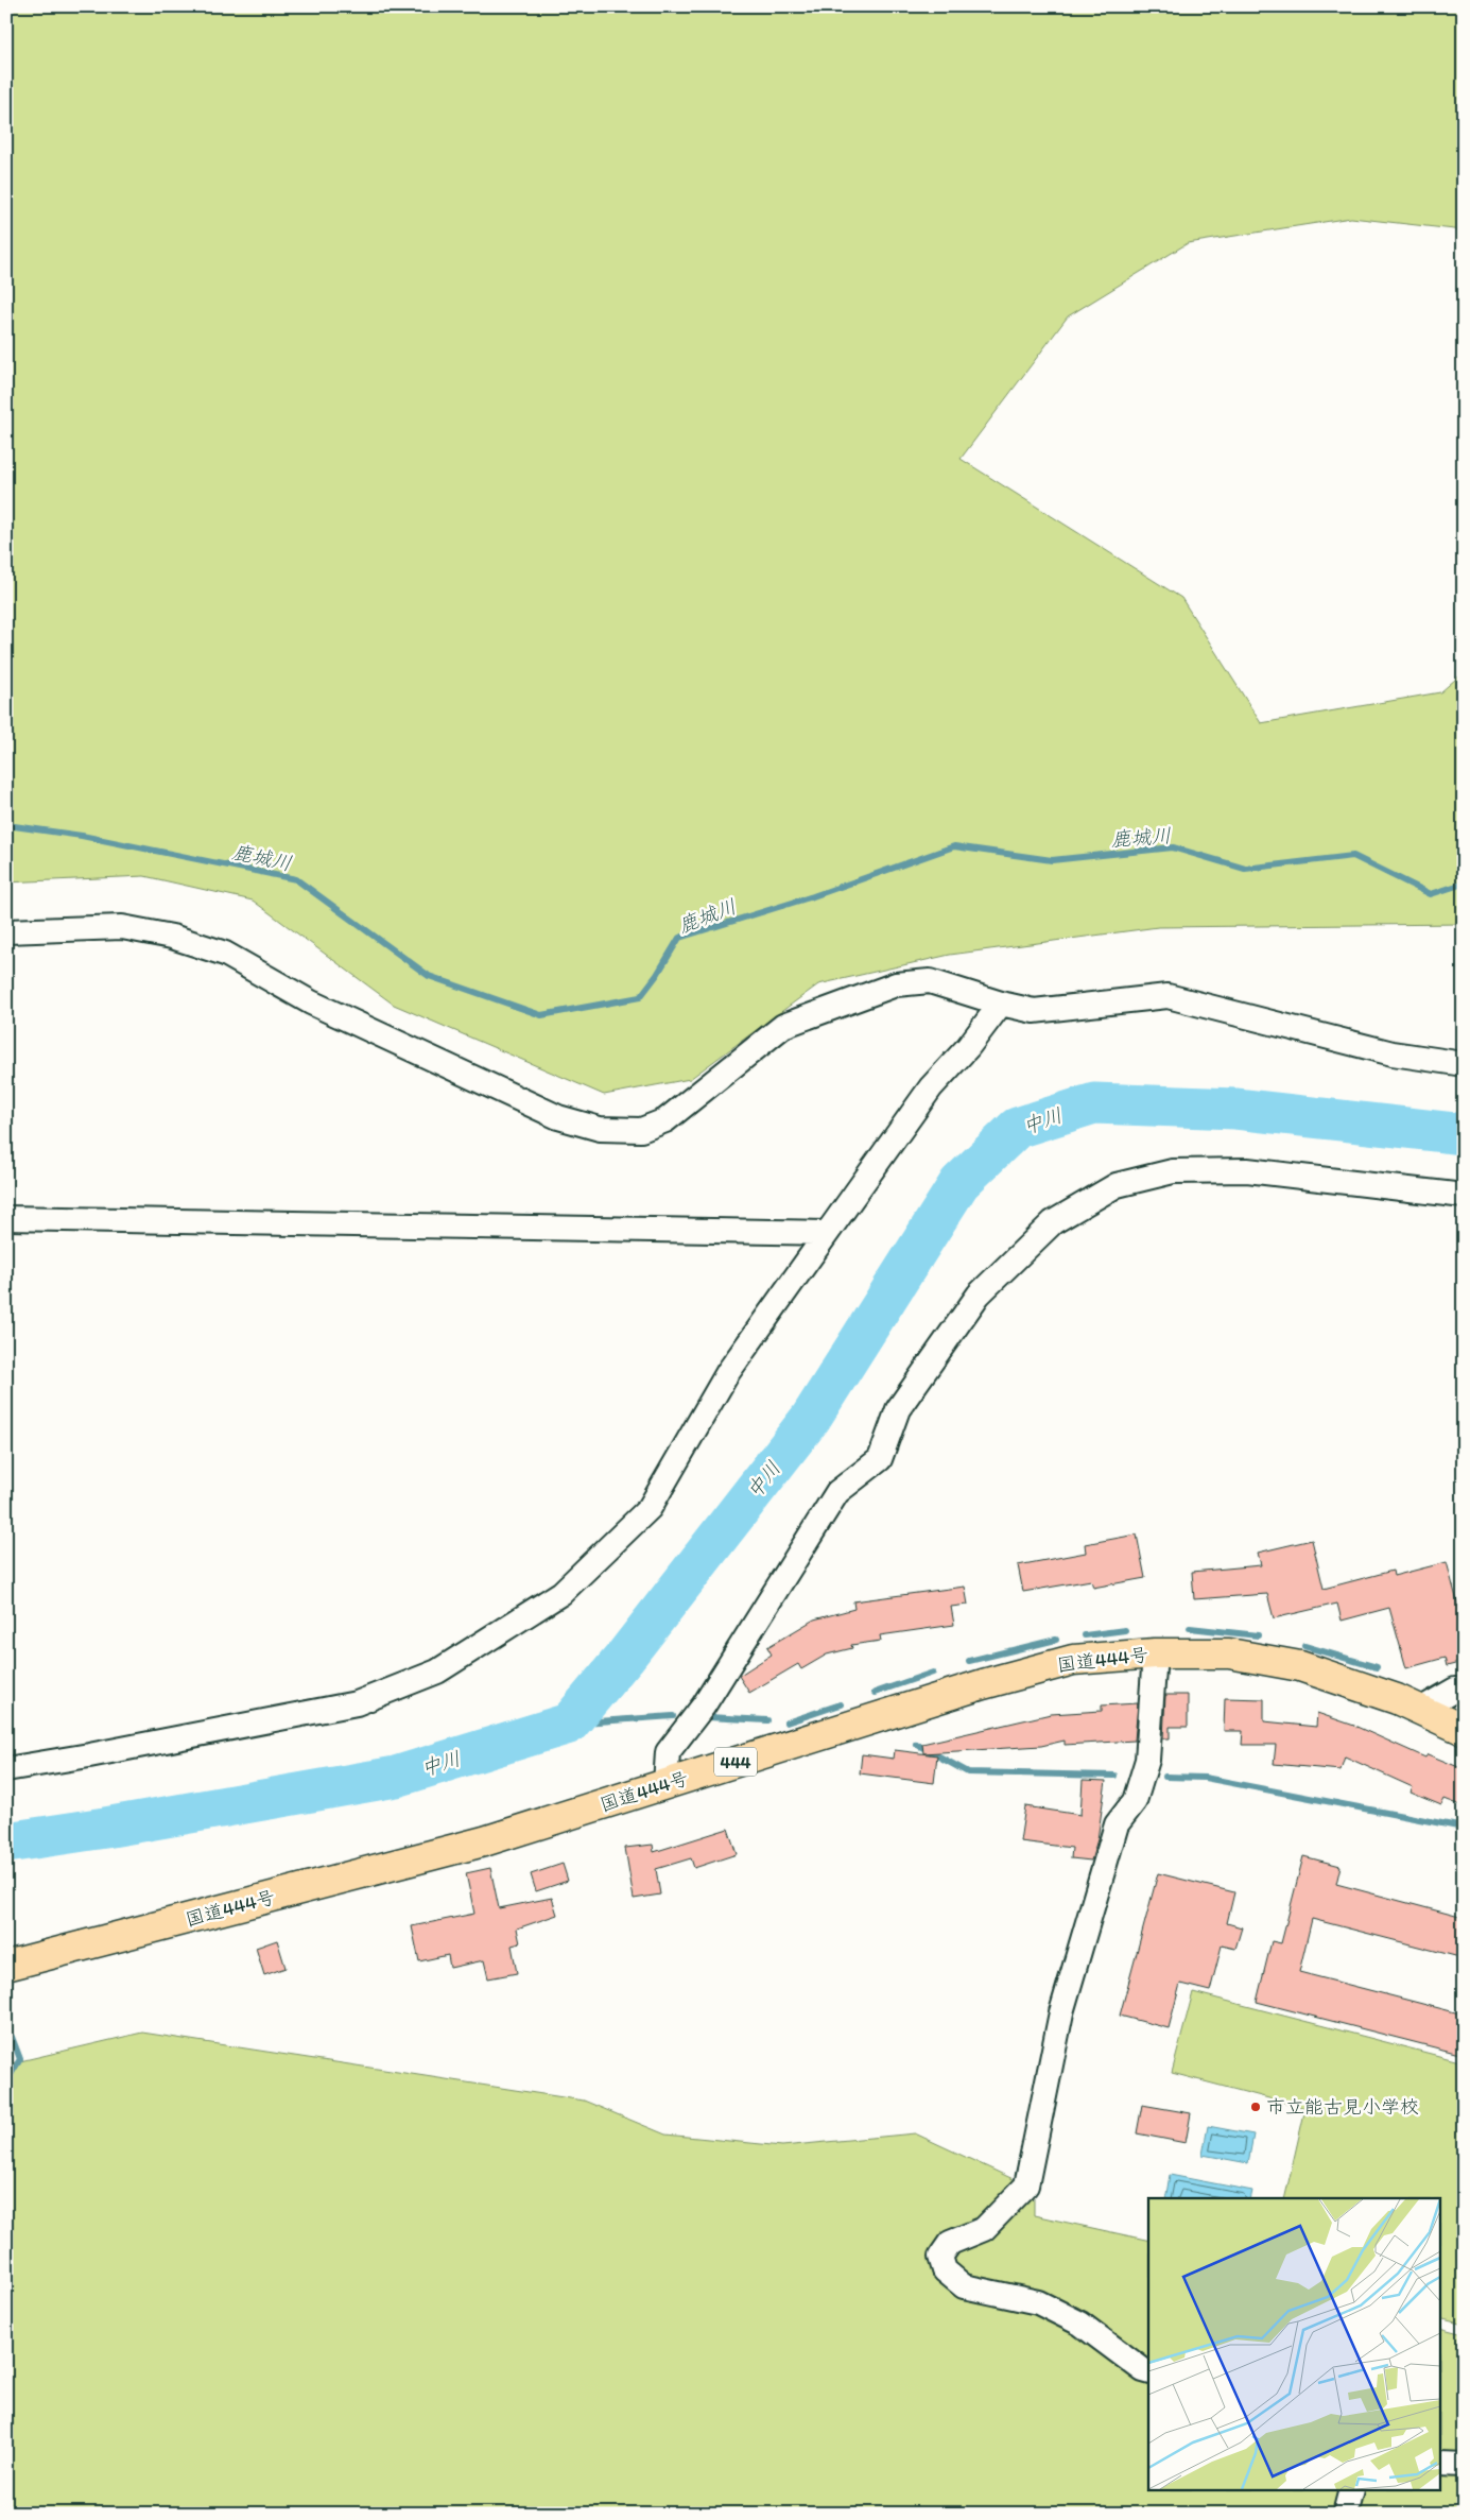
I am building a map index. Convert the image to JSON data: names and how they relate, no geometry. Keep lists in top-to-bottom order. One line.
{"streets":{"highway":["国道444号","444"]},"water":["鹿城川","中川"],"places":["市立能古見小学校"]}
